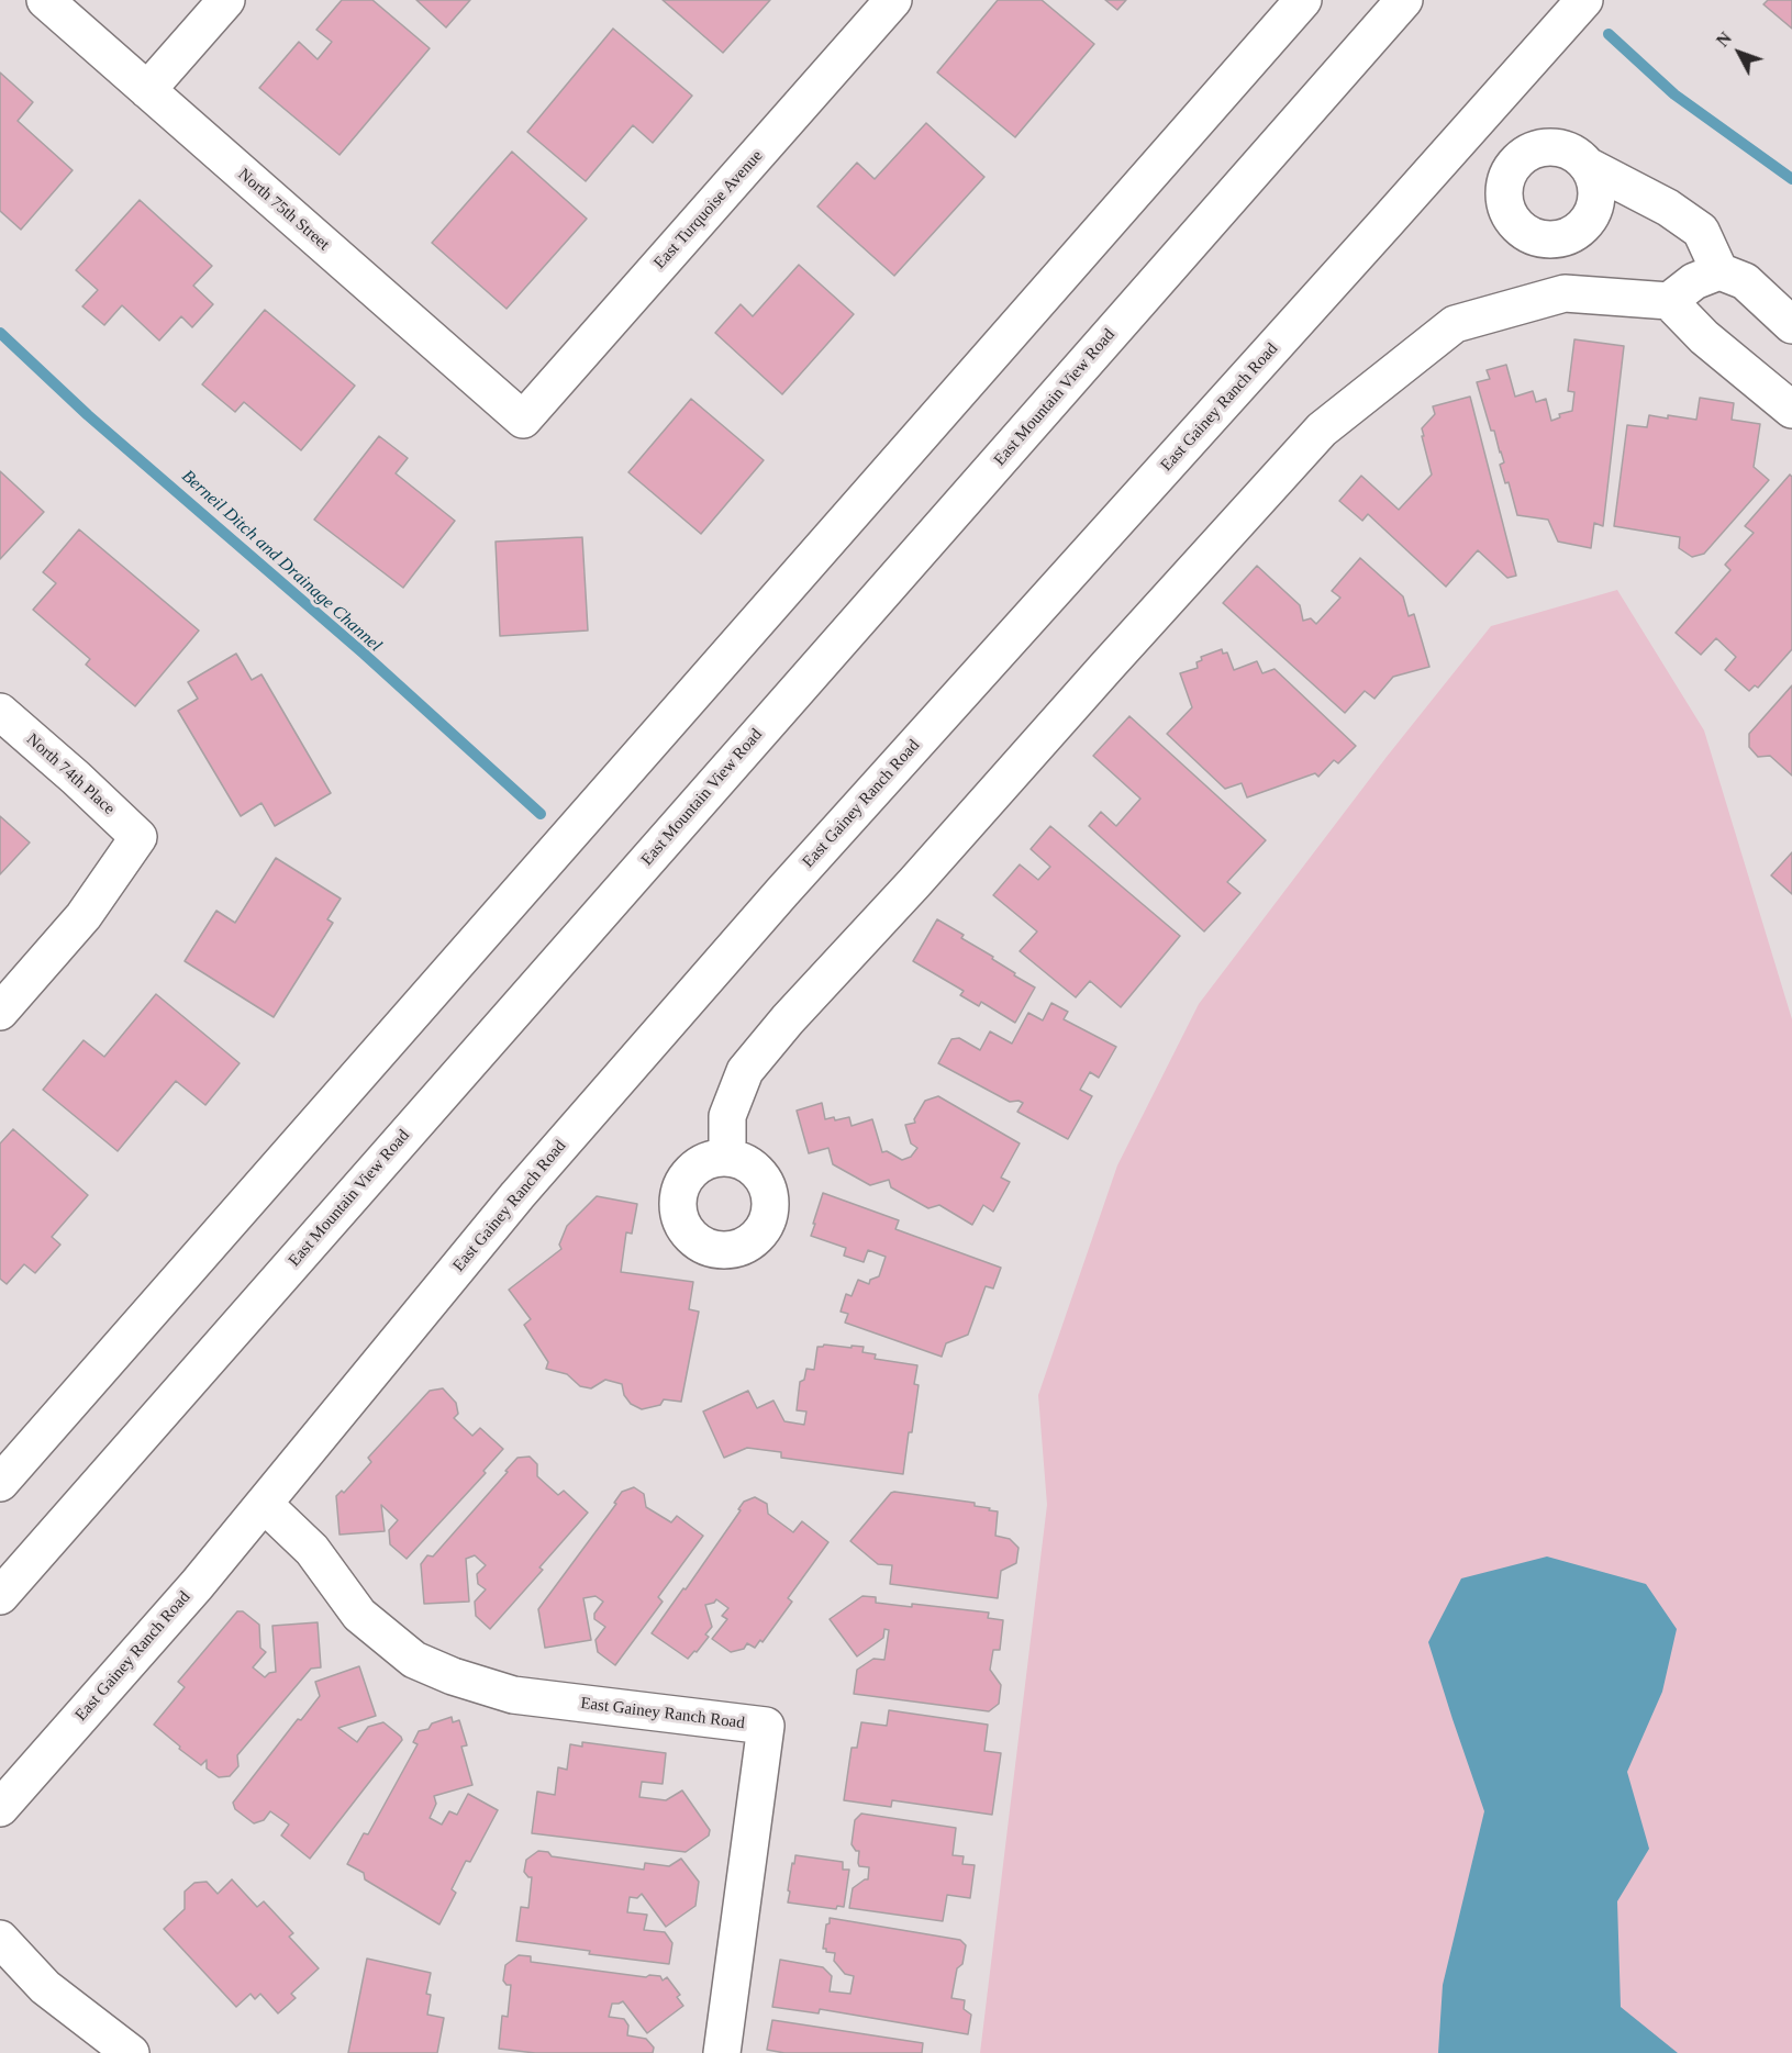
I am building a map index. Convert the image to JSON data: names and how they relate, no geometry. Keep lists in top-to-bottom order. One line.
{"streets":{"street":["North 75th Street","East Turquoise Avenue","East Mountain View Road","East Gainey Ranch Road","North 74th Place"]},"crossings":[["North 75th Street","East Turquoise Avenue"]],"water":["Berneil Ditch and Drainage Channel"],"north":"top left"}
